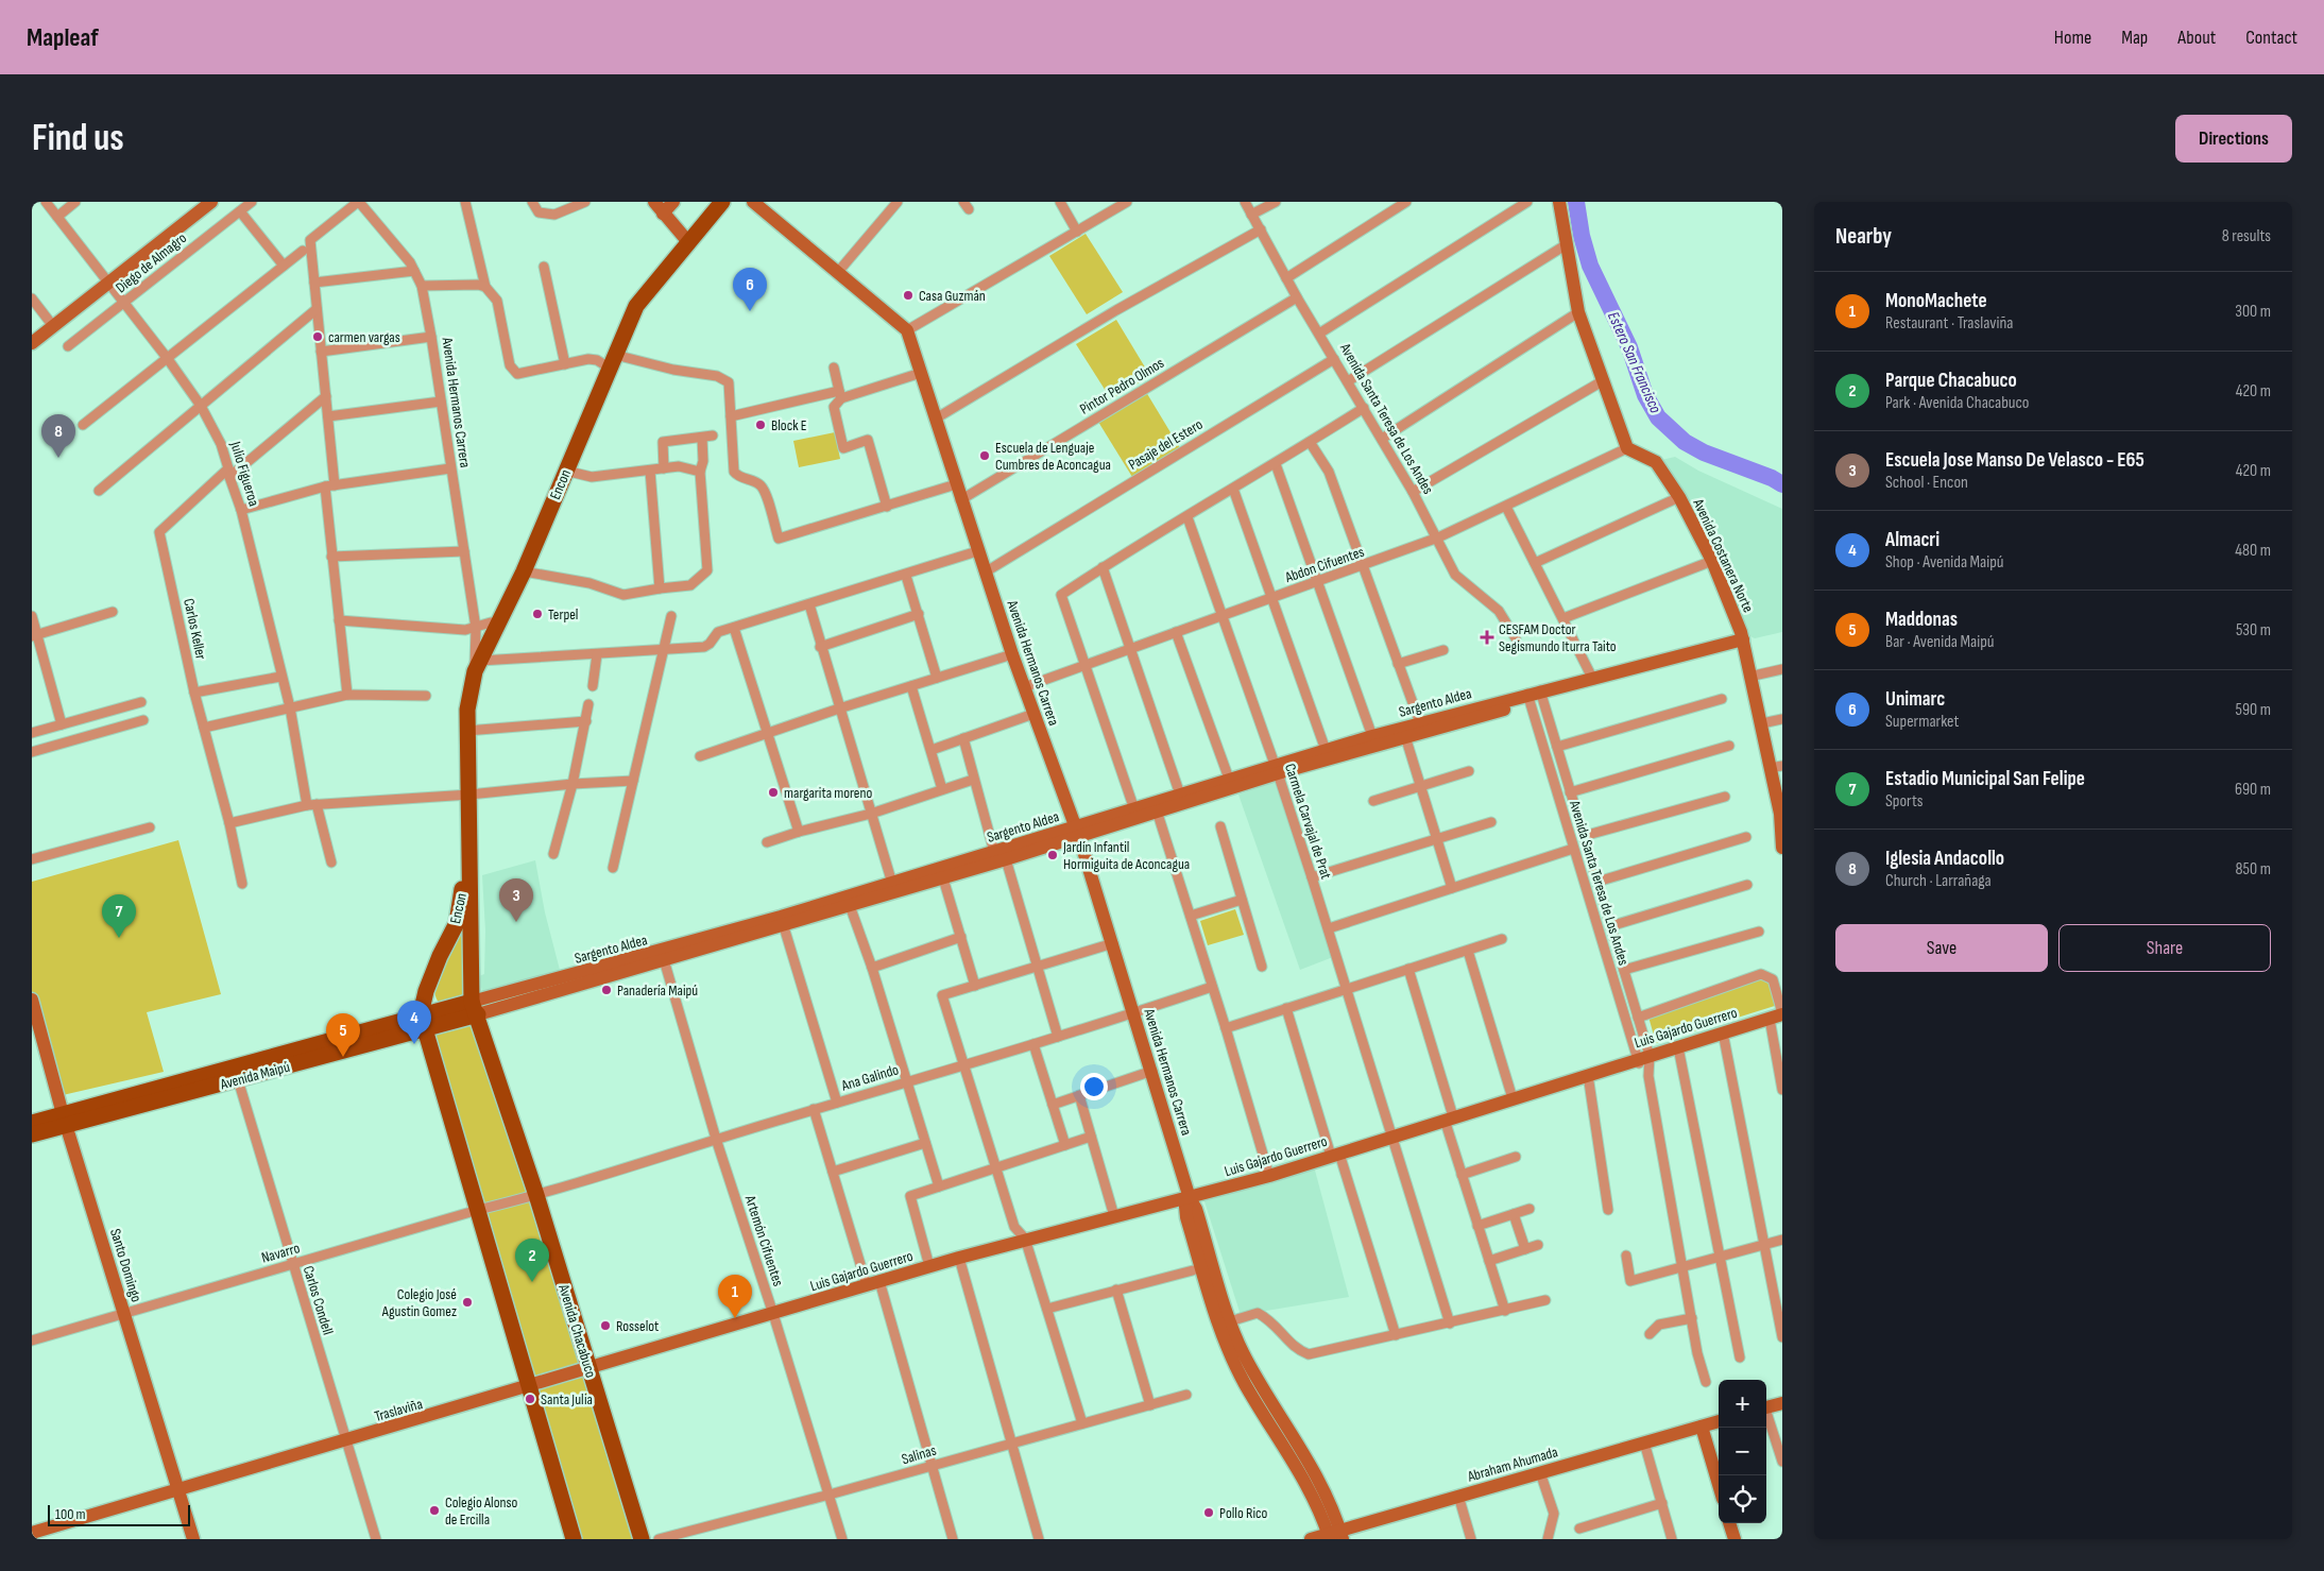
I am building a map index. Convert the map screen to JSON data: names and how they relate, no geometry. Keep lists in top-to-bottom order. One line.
{"streets":{"main road":["Encon","Avenida Maipú","Avenida Chacabuco"],"street":["Diego de Almagro","Pintor Pedro Olmos","Avenida Hermanos Carrera","Avenida Santa Teresa de Los Andes","Pasaje del Estero","Julio Figueroa","Avenida Costanera Norte","Abdon Cifuentes","Carlos Keller","Sargento Aldea","Carmela Carvajal de Prat","Luis Gajardo Guerrero","Ana Galindo","Artemón Cifuentes","Navarro","Santo Domingo","Carlos Condell","Traslaviña","Salinas","Abraham Ahumada"]},"crossings":[["Diego de Almagro","Julio Figueroa"],["Pintor Pedro Olmos","Avenida Hermanos Carrera"],["Pintor Pedro Olmos","Avenida Santa Teresa de Los Andes"],["Avenida Hermanos Carrera","Pasaje del Estero"],["Avenida Hermanos Carrera","Encon"],["Avenida Hermanos Carrera","Abdon Cifuentes"],["Avenida Hermanos Carrera","Sargento Aldea"],["Avenida Hermanos Carrera","Luis Gajardo Guerrero"],["Avenida Hermanos Carrera","Ana Galindo"],["Avenida Hermanos Carrera","Abraham Ahumada"],["Avenida Santa Teresa de Los Andes","Pasaje del Estero"],["Avenida Santa Teresa de Los Andes","Abdon Cifuentes"],["Avenida Santa Teresa de Los Andes","Sargento Aldea"],["Avenida Santa Teresa de Los Andes","Luis Gajardo Guerrero"],["Julio Figueroa","Carlos Keller"],["Encon","Sargento Aldea"],["Encon","Avenida Maipú"],["Encon","Avenida Chacabuco"],["Avenida Costanera Norte","Abdon Cifuentes"],["Avenida Costanera Norte","Sargento Aldea"],["Abdon Cifuentes","Carmela Carvajal de Prat"],["Sargento Aldea","Carmela Carvajal de Prat"],["Sargento Aldea","Avenida Maipú"],["Sargento Aldea","Artemón Cifuentes"],["Sargento Aldea","Avenida Chacabuco"],["Carmela Carvajal de Prat","Luis Gajardo Guerrero"],["Luis Gajardo Guerrero","Artemón Cifuentes"],["Luis Gajardo Guerrero","Traslaviña"],["Avenida Maipú","Santo Domingo"],["Avenida Maipú","Carlos Condell"],["Avenida Maipú","Avenida Chacabuco"],["Ana Galindo","Artemón Cifuentes"],["Ana Galindo","Navarro"],["Ana Galindo","Avenida Chacabuco"],["Artemón Cifuentes","Traslaviña"],["Artemón Cifuentes","Salinas"],["Navarro","Santo Domingo"],["Navarro","Carlos Condell"],["Navarro","Avenida Chacabuco"],["Santo Domingo","Traslaviña"],["Carlos Condell","Traslaviña"],["Avenida Chacabuco","Traslaviña"]],"water":["Estero San Francisco"],"places":{"other":["Casa Guzmán","carmen vargas","Block E","Escuela de Lenguaje Cumbres de Aconcagua","Terpel","margarita moreno","Jardín Infantil Hormiguita de Aconcagua","Panadería Maipú","Colegio José Agustin Gomez","Rosselot","Santa Julia","Colegio Alonso de Ercilla","Pollo Rico"],"health":["CESFAM Doctor Segismundo Iturra Taito"]},"scale_bar":"100 m","page":{"header":"Mapleaf","nav":["Home","Map","About","Contact"],"buttons":["Directions",["Save","Share"]],"title":"Find us","heading":["Nearby","8 results"],"pins":["6","8","3","7","4","5","2","1"],"list":[{"mark":"1","name":"MonoMachete","note":"Restaurant · Traslaviña","value":"300 m"},{"mark":"2","name":"Parque Chacabuco","note":"Park · Avenida Chacabuco","value":"420 m"},{"mark":"3","name":"Escuela Jose Manso De Velasco - E65","note":"School · Encon","value":"420 m"},{"mark":"4","name":"Almacri","note":"Shop · Avenida Maipú","value":"480 m"},{"mark":"5","name":"Maddonas","note":"Bar · Avenida Maipú","value":"530 m"},{"mark":"6","name":"Unimarc","note":"Supermarket","value":"590 m"},{"mark":"7","name":"Estadio Municipal San Felipe","note":"Sports","value":"690 m"},{"mark":"8","name":"Iglesia Andacollo","note":"Church · Larrañaga","value":"850 m"}],"map_buttons":["+","−"],"scale":"100 m"}}
